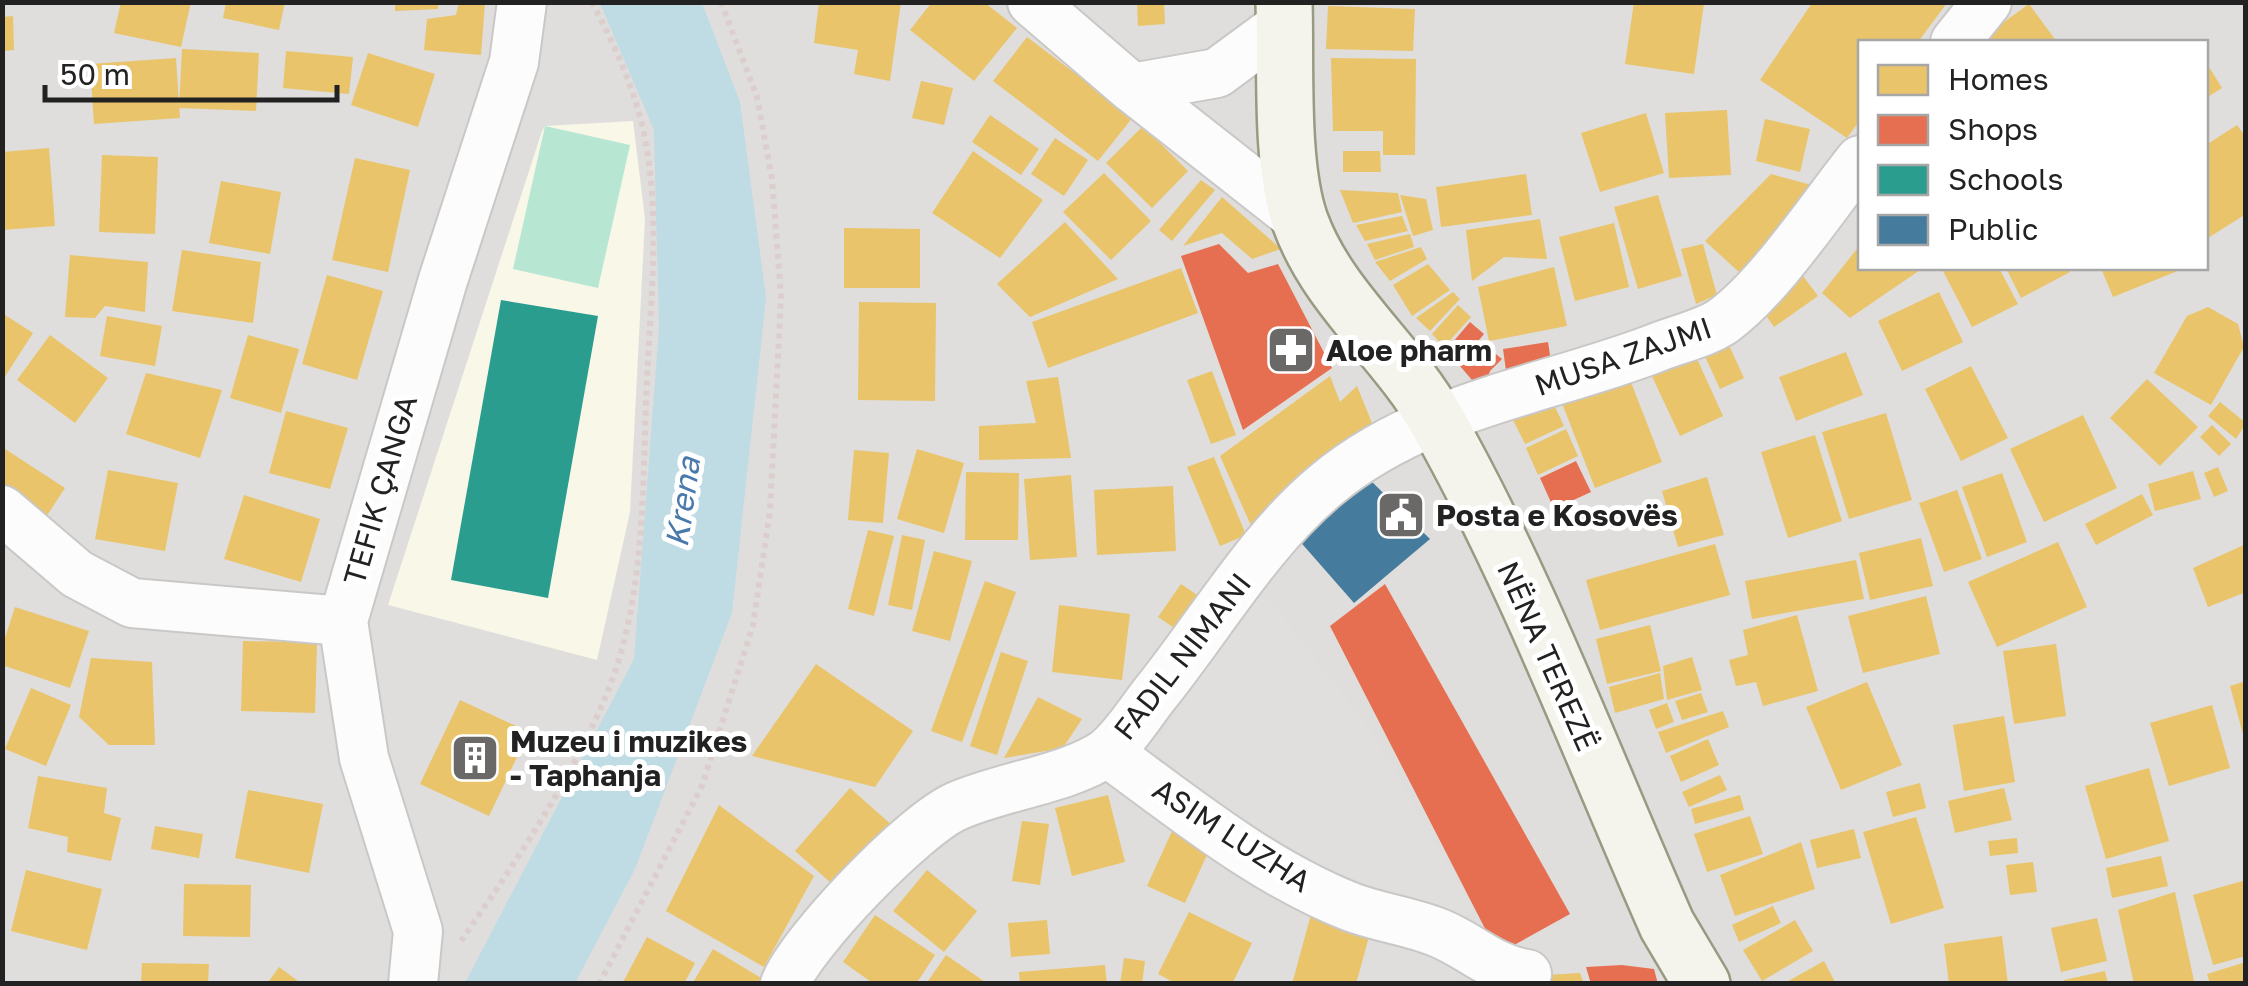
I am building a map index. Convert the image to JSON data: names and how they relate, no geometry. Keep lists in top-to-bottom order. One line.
{"streets":{"main road":["NËNA TEREZË"],"street":["MUSA ZAJMI","TEFIK ÇANGA","FADIL NIMANI","ASIM LUZHA"]},"crossings":[["MUSA ZAJMI","FADIL NIMANI"],["MUSA ZAJMI","NËNA TEREZË"],["FADIL NIMANI","NËNA TEREZË"],["FADIL NIMANI","ASIM LUZHA"]],"water":["Krena"],"places":{"pharmacy":["Aloe pharm"],"public building":["Posta e Kosovës"],"building":["Muzeu i muzikes - Taphanja"]},"legend":["Homes","Shops","Schools","Public"],"scale_bar":"50 m"}
